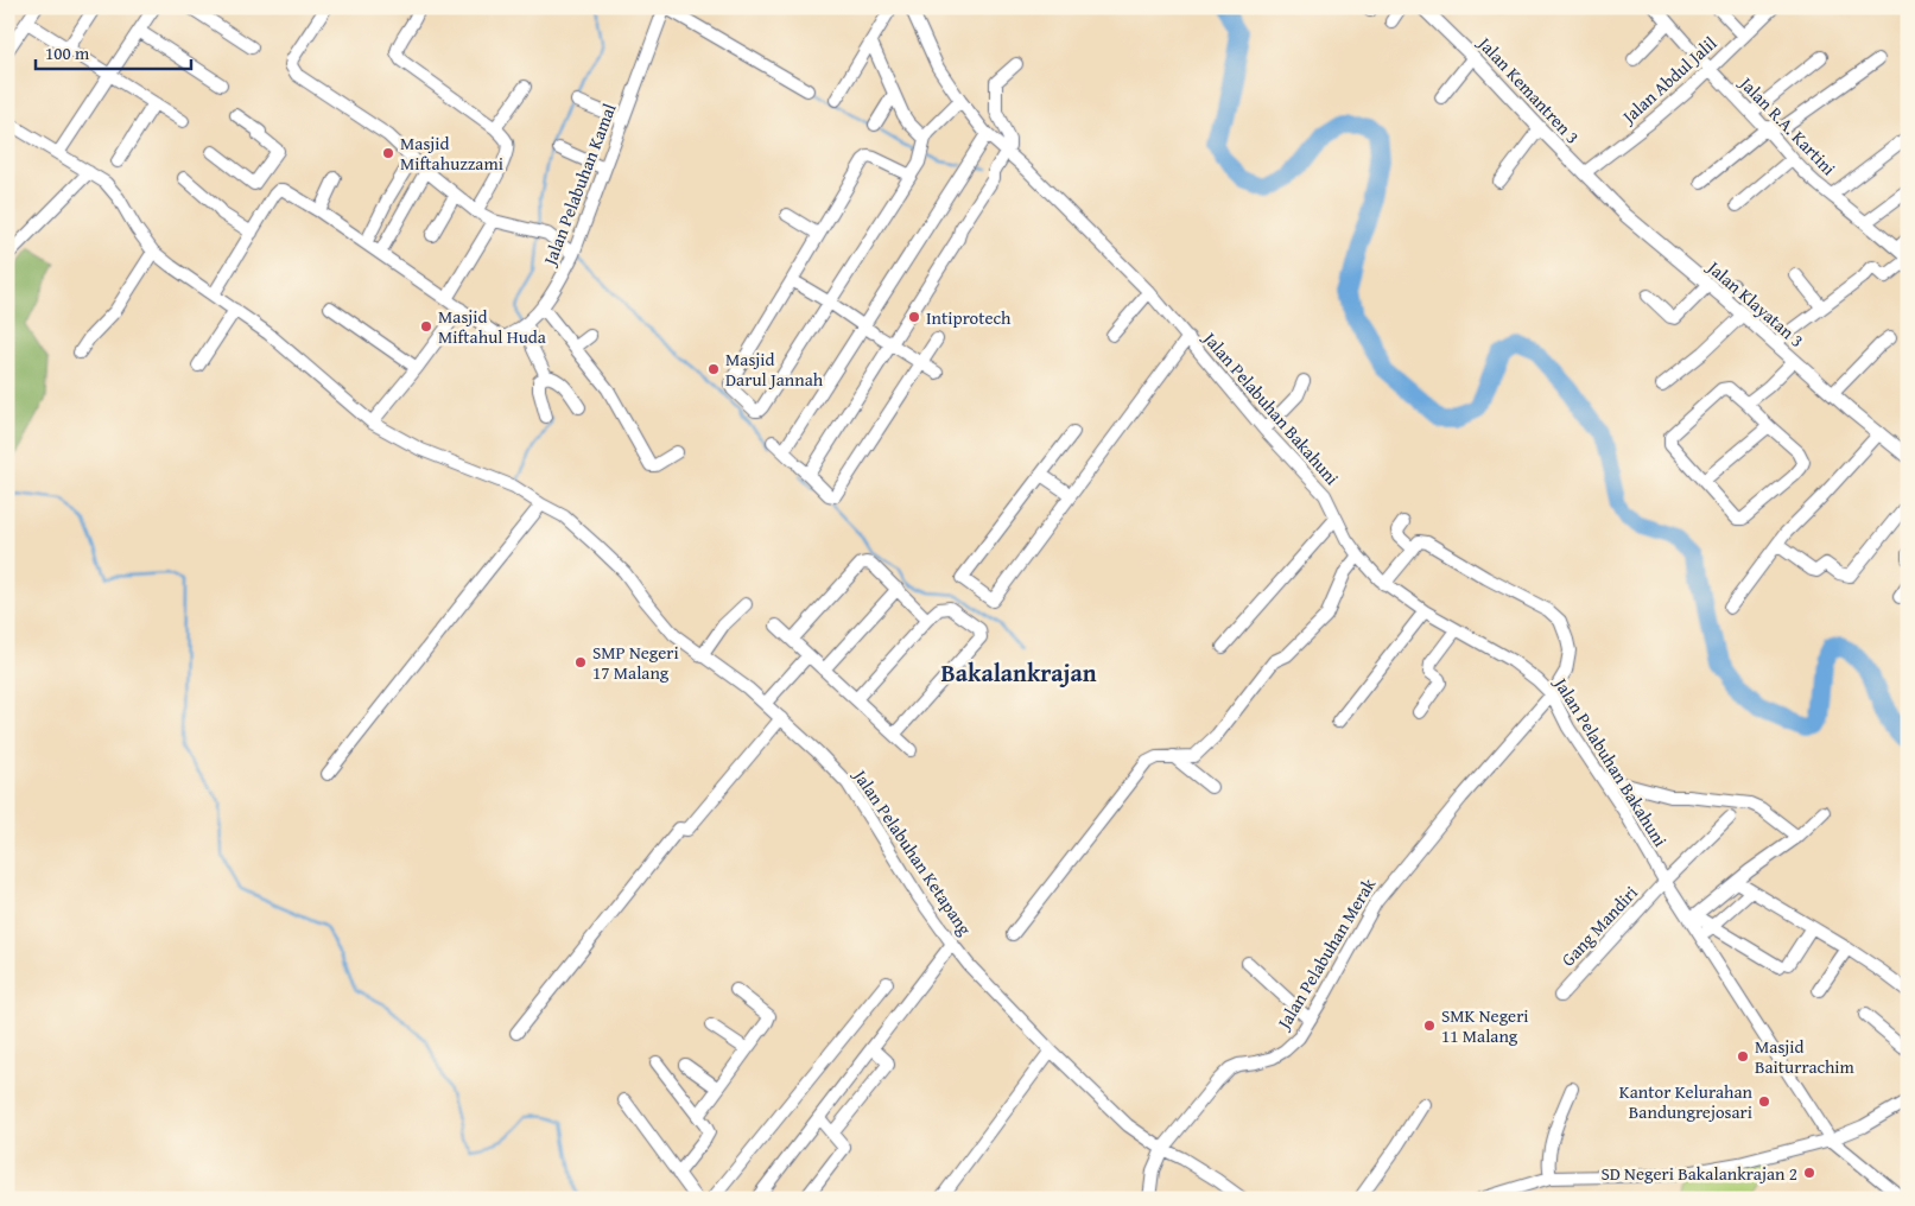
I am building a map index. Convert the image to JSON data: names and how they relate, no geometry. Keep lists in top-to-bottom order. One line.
{"streets":{"street":["Jalan Abdul Jalil","Jalan Kemantren 3","Jalan R.A. Kartini","Jalan Pelabuhan Kamal","Jalan Klayatan 3","Jalan Pelabuhan Bakahuni","Jalan Pelabuhan Ketapang","Gang Mandiri","Jalan Pelabuhan Merak"]},"crossings":[["Jalan Abdul Jalil","Jalan Kemantren 3"],["Jalan Abdul Jalil","Jalan R.A. Kartini"],["Jalan Abdul Jalil","Jalan Klayatan 3"],["Jalan Kemantren 3","Jalan Klayatan 3"],["Jalan Pelabuhan Bakahuni","Gang Mandiri"],["Jalan Pelabuhan Bakahuni","Jalan Pelabuhan Merak"],["Jalan Pelabuhan Ketapang","Jalan Pelabuhan Merak"]],"districts":["Bakalankrajan"],"places":["Masjid Miftahuzzami","Intiprotech","Masjid Miftahul Huda","Masjid Darul Jannah","SMP Negeri 17 Malang","SMK Negeri 11 Malang","Masjid Baiturrachim","Kantor Kelurahan Bandungrejosari","SD Negeri Bakalankrajan 2"],"scale_bar":"100 m"}
